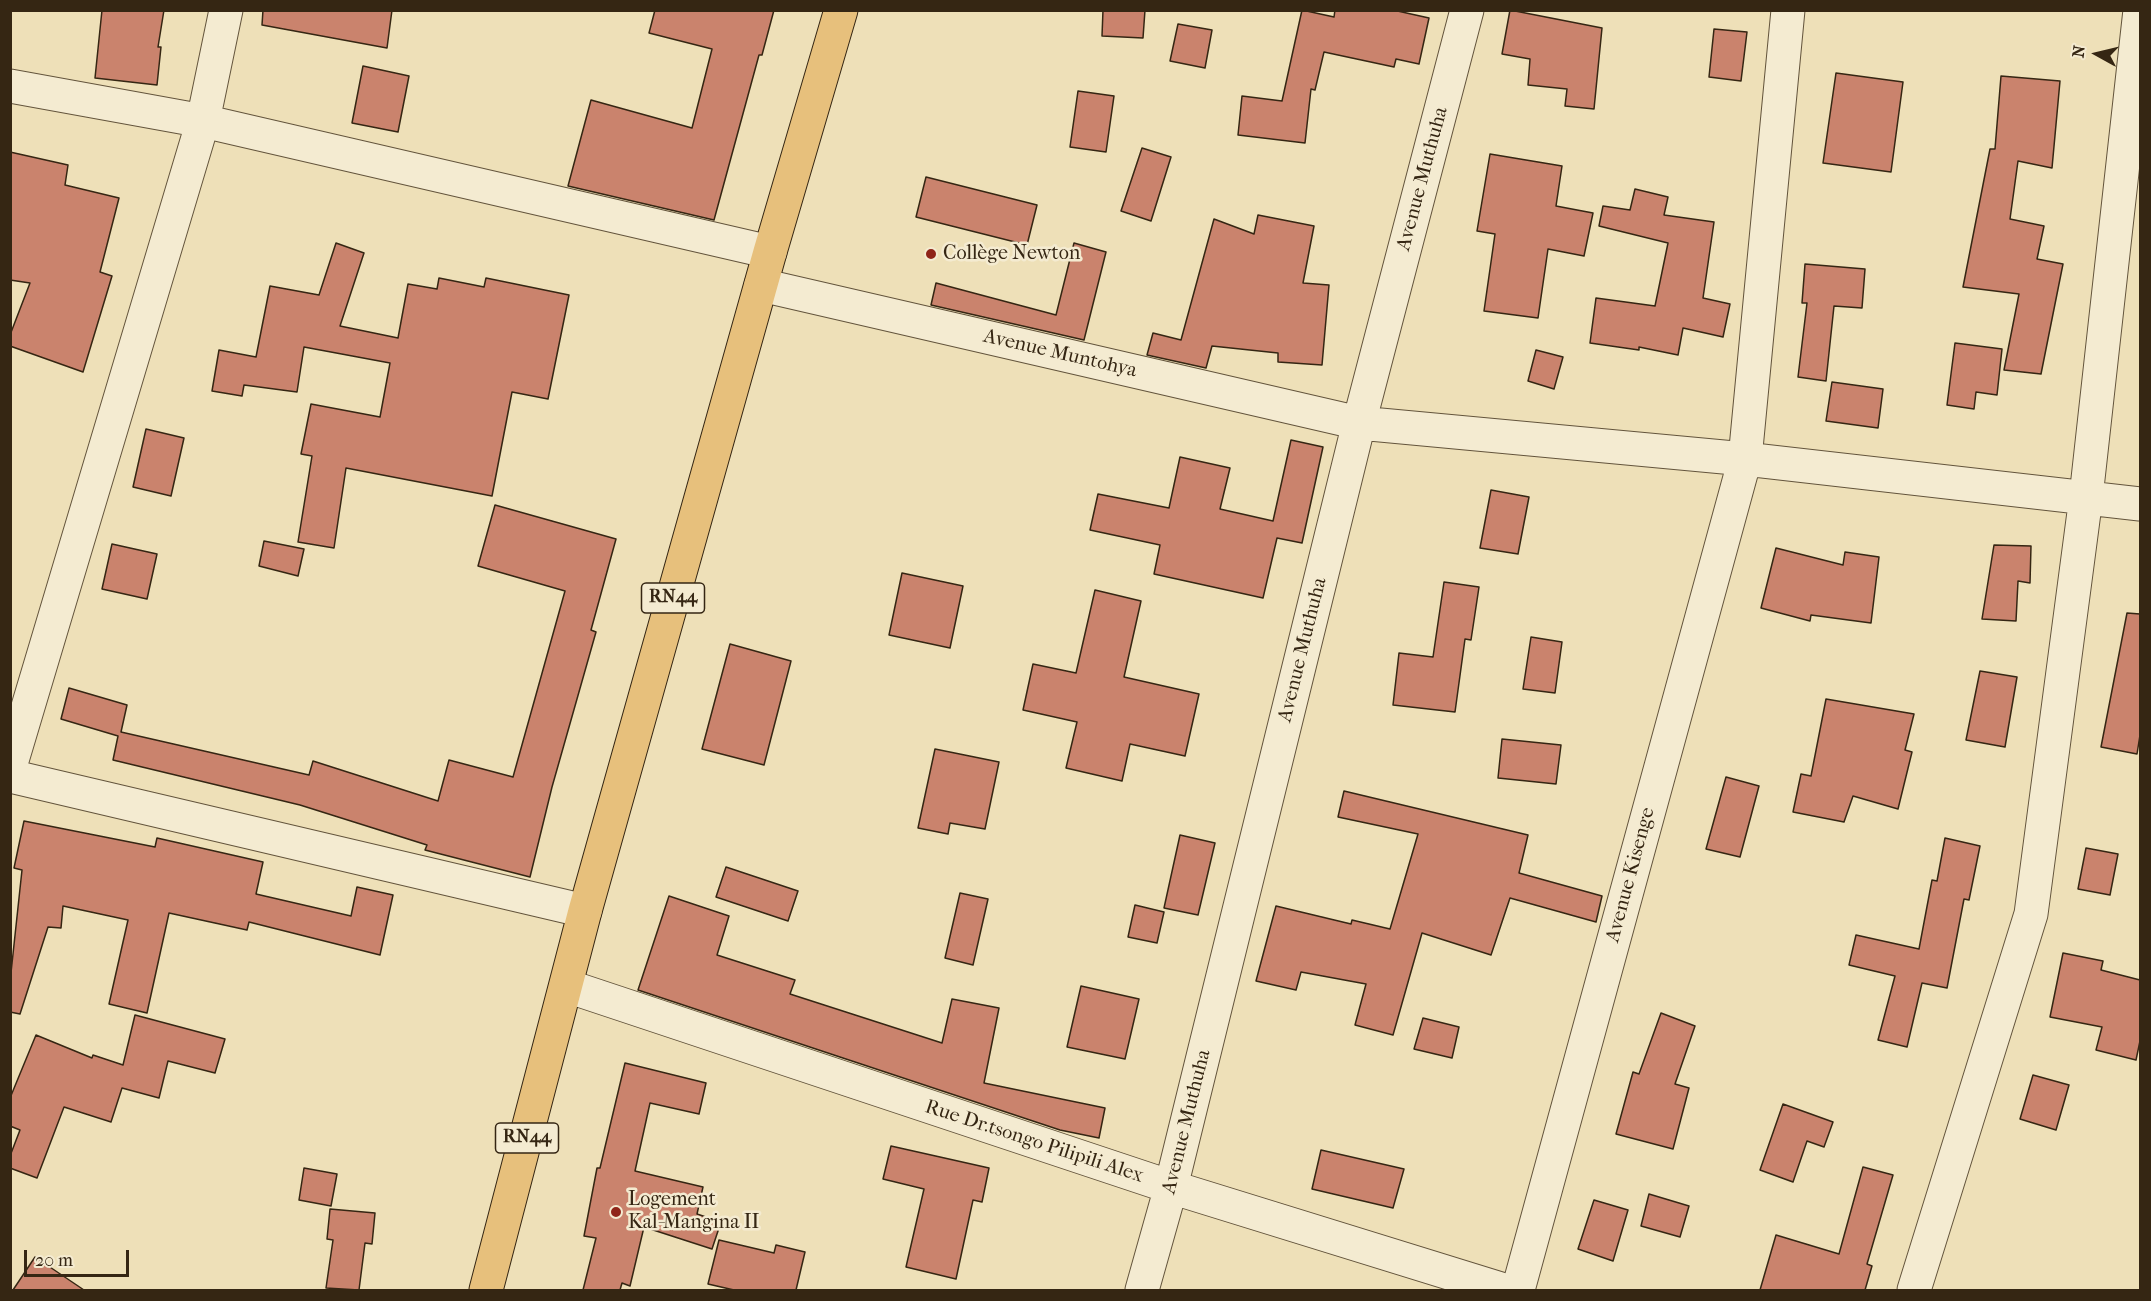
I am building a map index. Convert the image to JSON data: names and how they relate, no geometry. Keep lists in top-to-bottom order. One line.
{"streets":{"main road":["RN44"],"street":["Avenue Muthuha","Avenue Muntohya","Avenue Kisenge","Rue Dr.tsongo Pilipili Alex"]},"crossings":[["Avenue Muthuha","Avenue Muntohya"],["Avenue Muthuha","Rue Dr.tsongo Pilipili Alex"],["Avenue Muntohya","RN44"],["Avenue Muntohya","Avenue Kisenge"],["RN44","Rue Dr.tsongo Pilipili Alex"]],"places":["Collège Newton","Logement Kal-Mangina II"],"scale_bar":"20 m","north":"left"}
